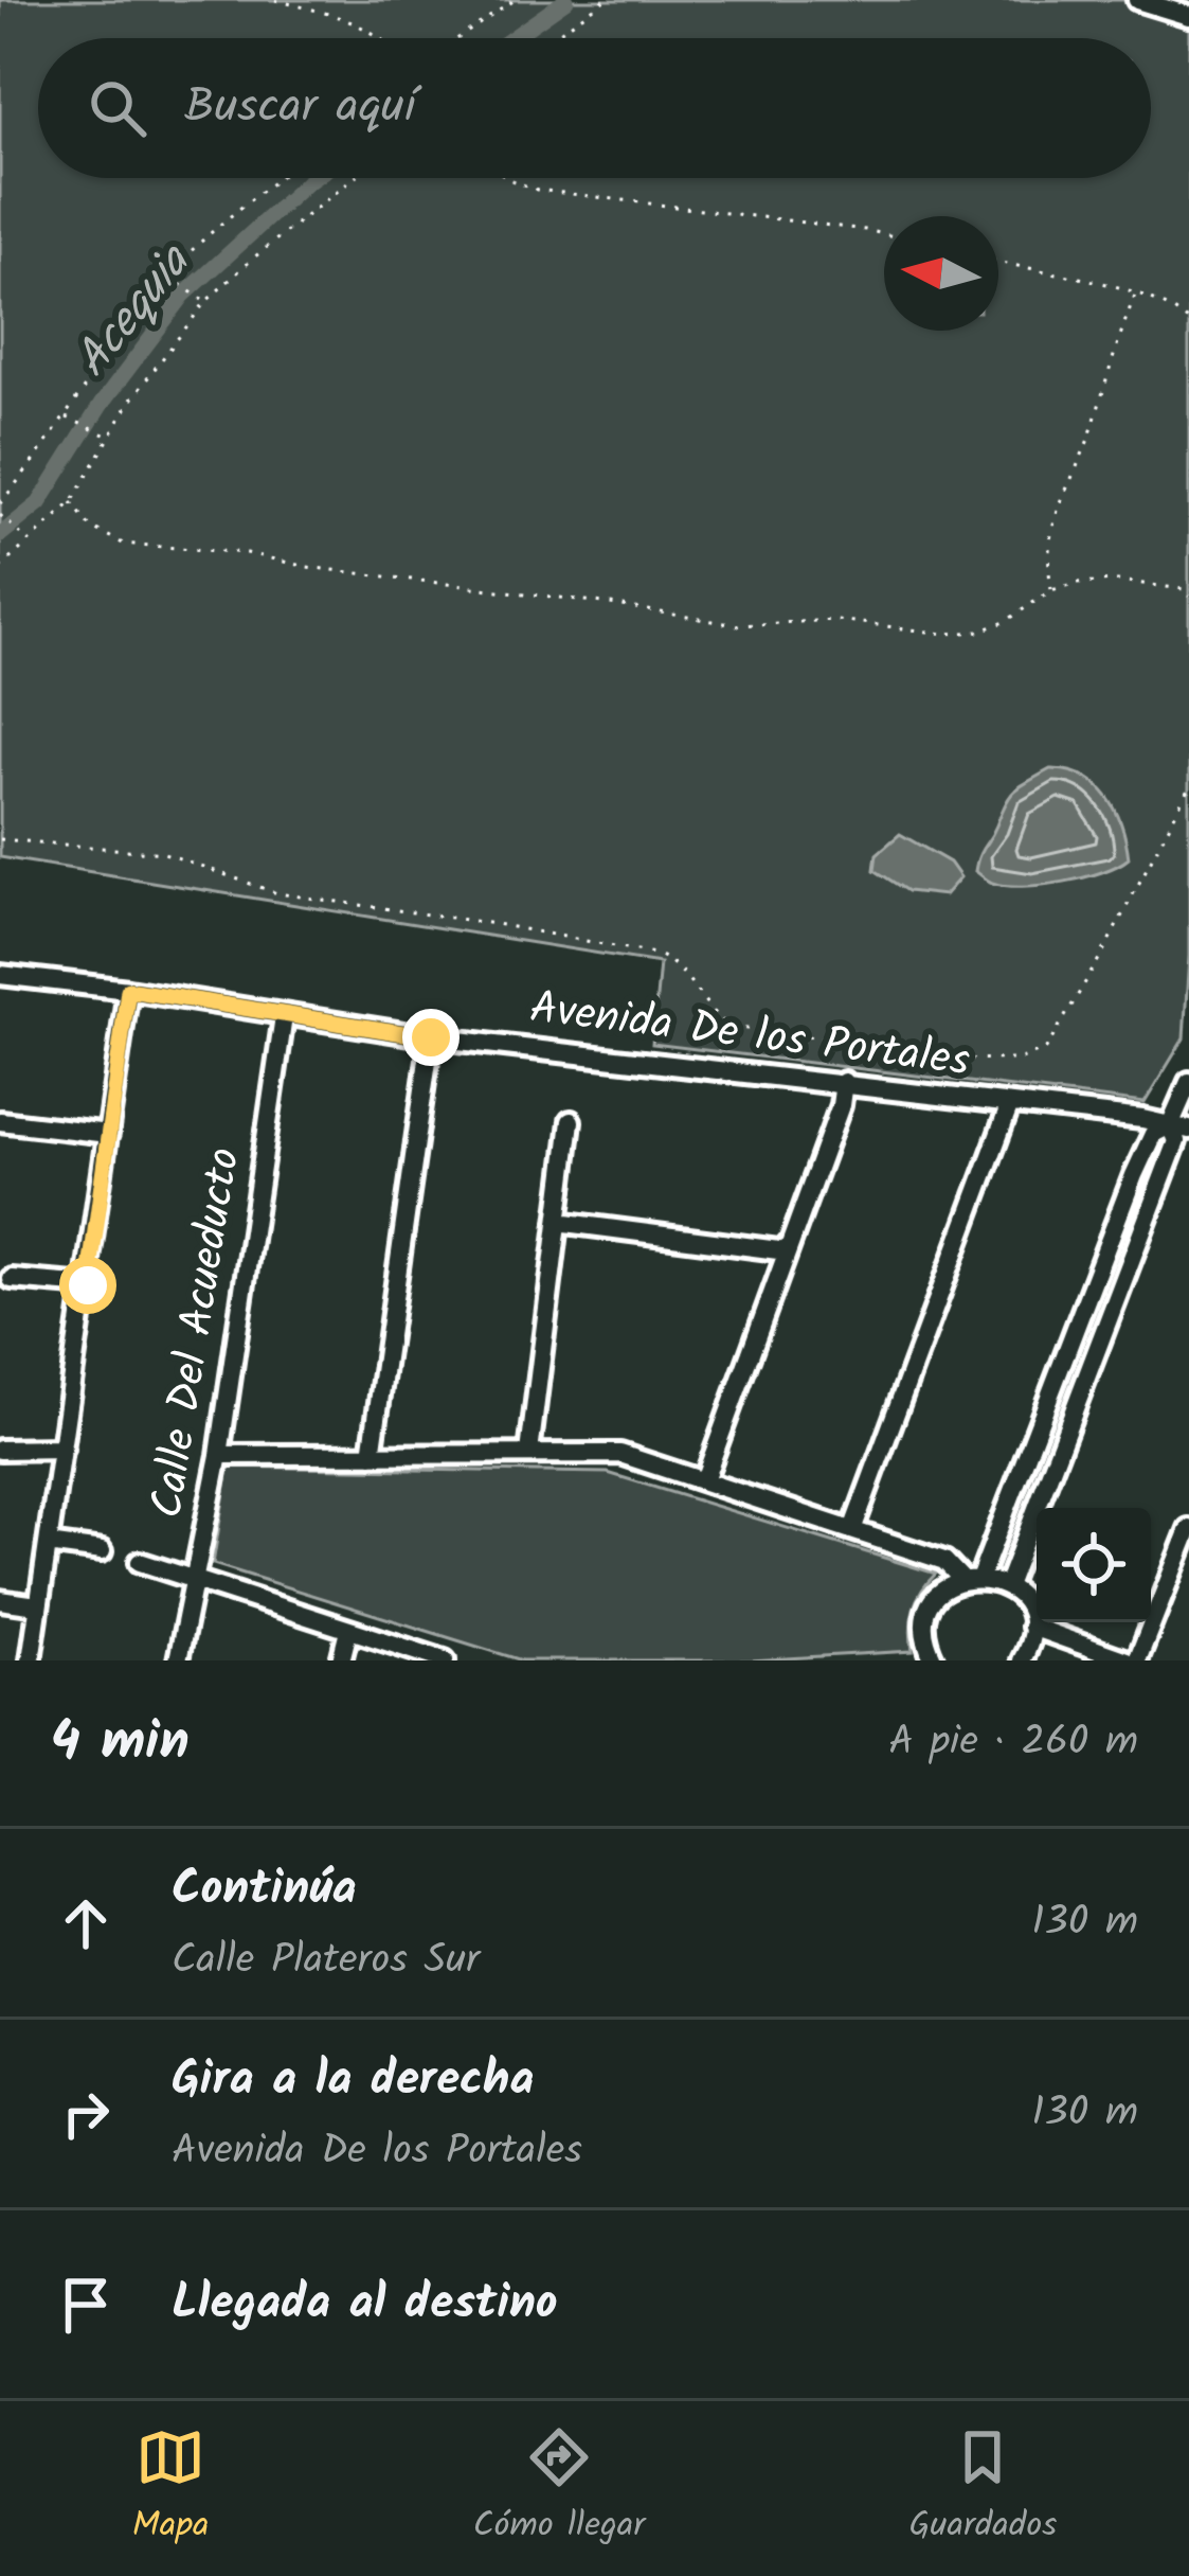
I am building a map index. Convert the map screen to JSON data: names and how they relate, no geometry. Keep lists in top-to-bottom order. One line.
{"streets":{"street":["Avenida De los Portales","Calle Del Acueducto"]},"crossings":[["Avenida De los Portales","Calle Del Acueducto"]],"water":["Acequia"],"north":"left","page":{"search":"Buscar aquí","heading":["4 min","A pie · 260 m"],"list":[["Continúa","Calle Plateros Sur","130 m"],["Gira a la derecha","Avenida De los Portales","130 m"],"Llegada al destino"],"nav":["Mapa","Cómo llegar","Guardados"]}}
